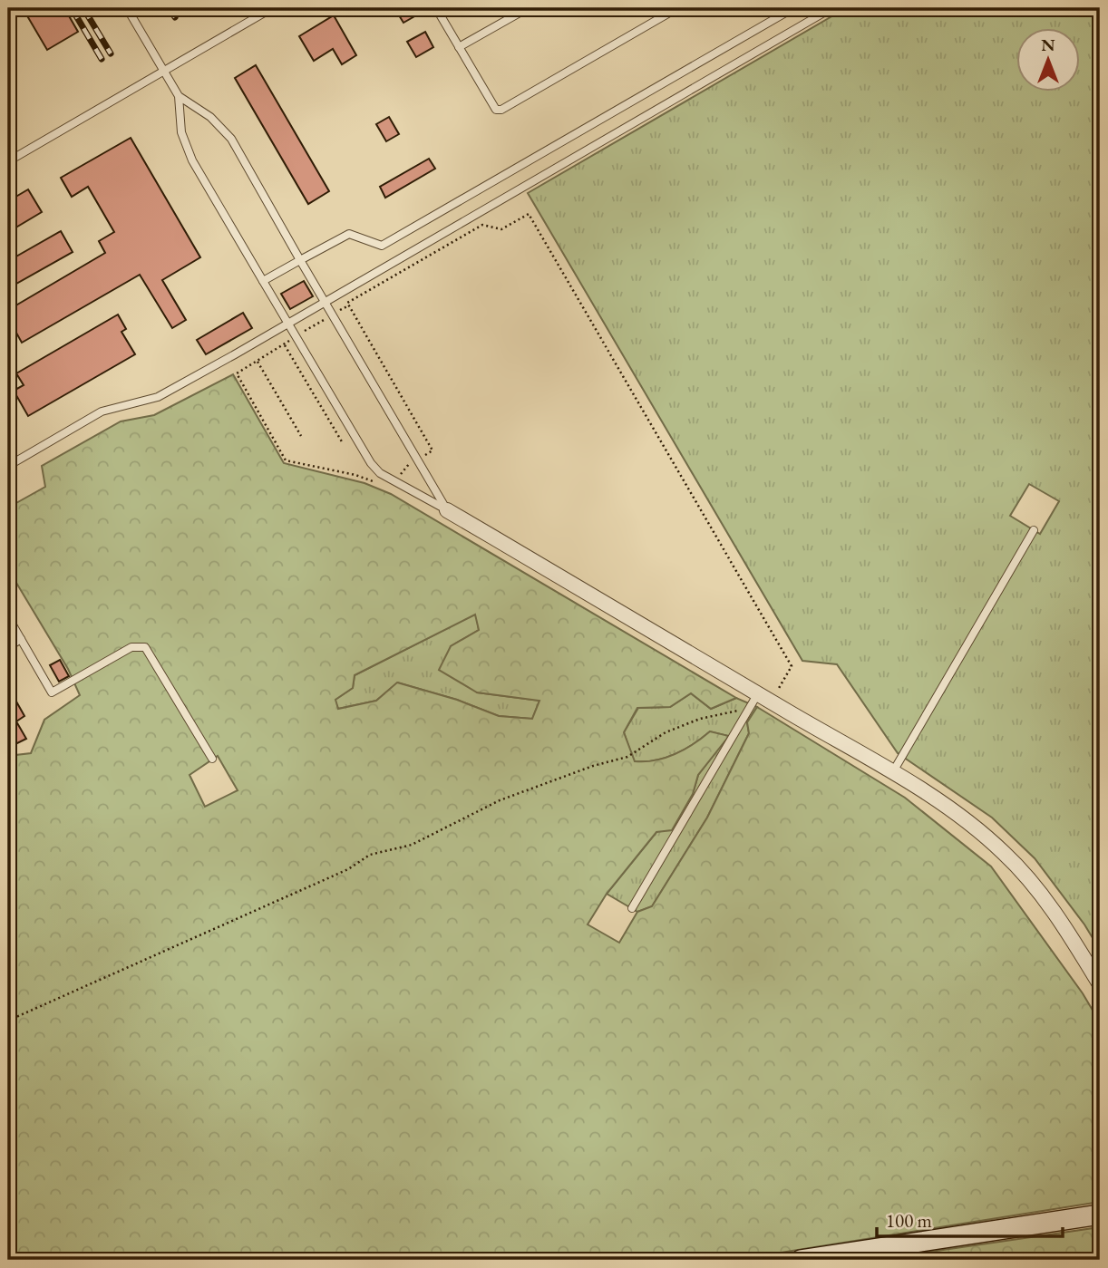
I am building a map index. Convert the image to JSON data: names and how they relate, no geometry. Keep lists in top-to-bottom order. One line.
{"scale_bar":"100 m","north":"top"}
